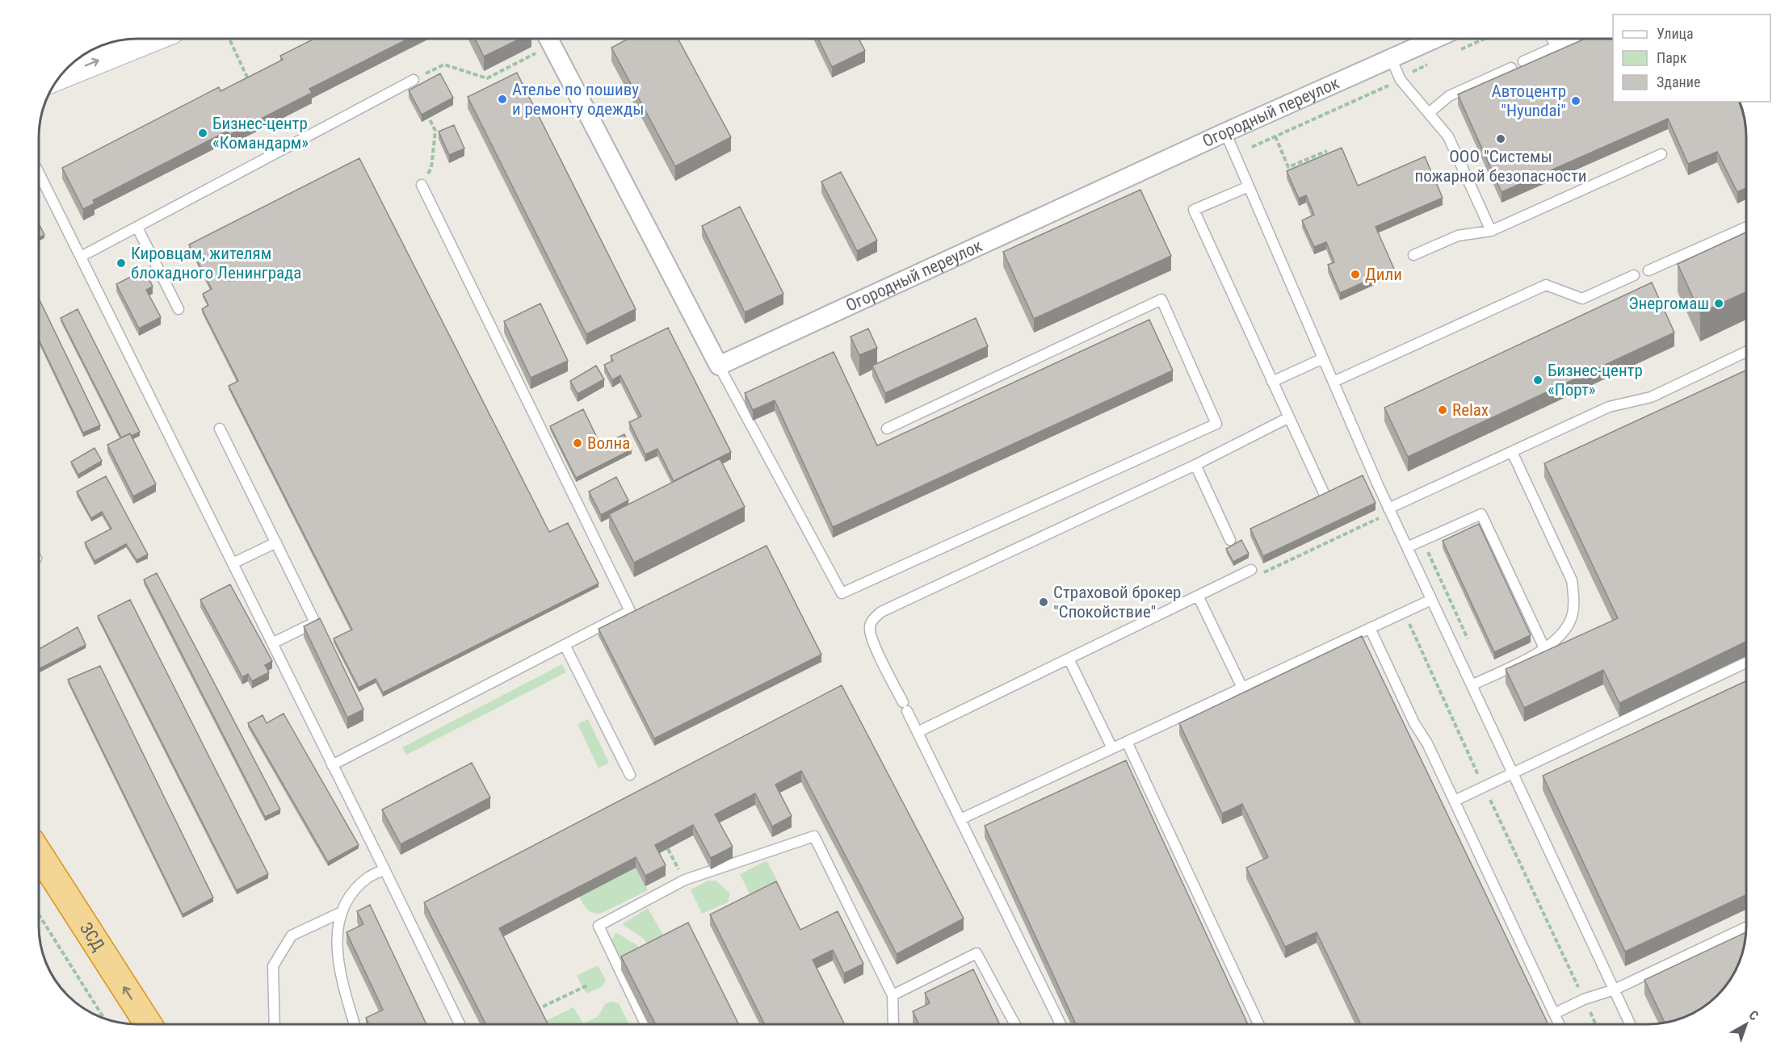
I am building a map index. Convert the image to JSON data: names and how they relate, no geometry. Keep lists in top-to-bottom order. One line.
{"streets":{"highway":["ЗСД"],"street":["Огородный переулок"]},"one_way":["ЗСД"],"places":["Ателье по пошиву и ремонту одежды","Автоцентр \"Hyundai\"","Бизнес-центр «Командарм»","ООО \"Системы пожарной безопасности","Кировцам, жителям блокадного Ленинграда","Дили","Энергомаш","Бизнес-центр «Порт»","Relax","Волна","Страховой брокер \"Спокойствие\""],"legend":["Улица","Парк","Здание"],"north":"top right"}
